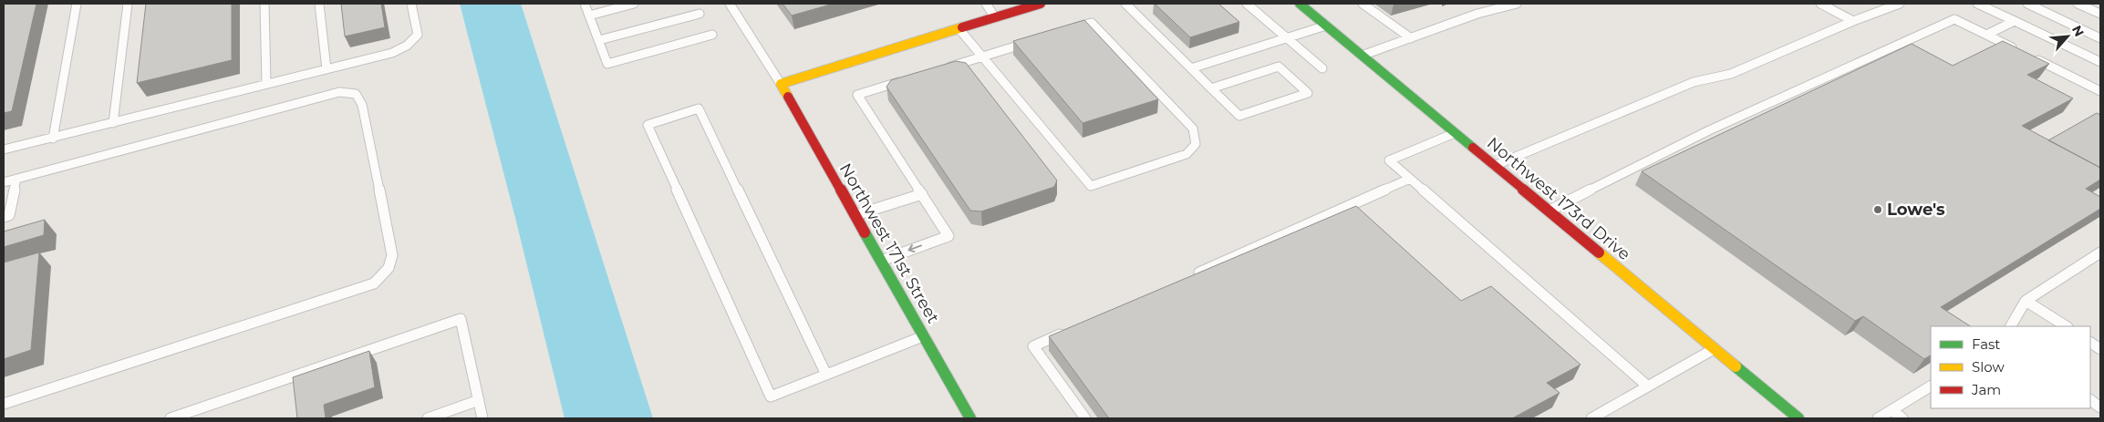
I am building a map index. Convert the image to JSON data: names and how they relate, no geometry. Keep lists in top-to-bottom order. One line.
{"streets":{"street":["Northwest 173rd Drive","Northwest 171st Street"]},"places":["Lowe's"],"legend":["Fast","Slow","Jam"],"north":"top right"}
